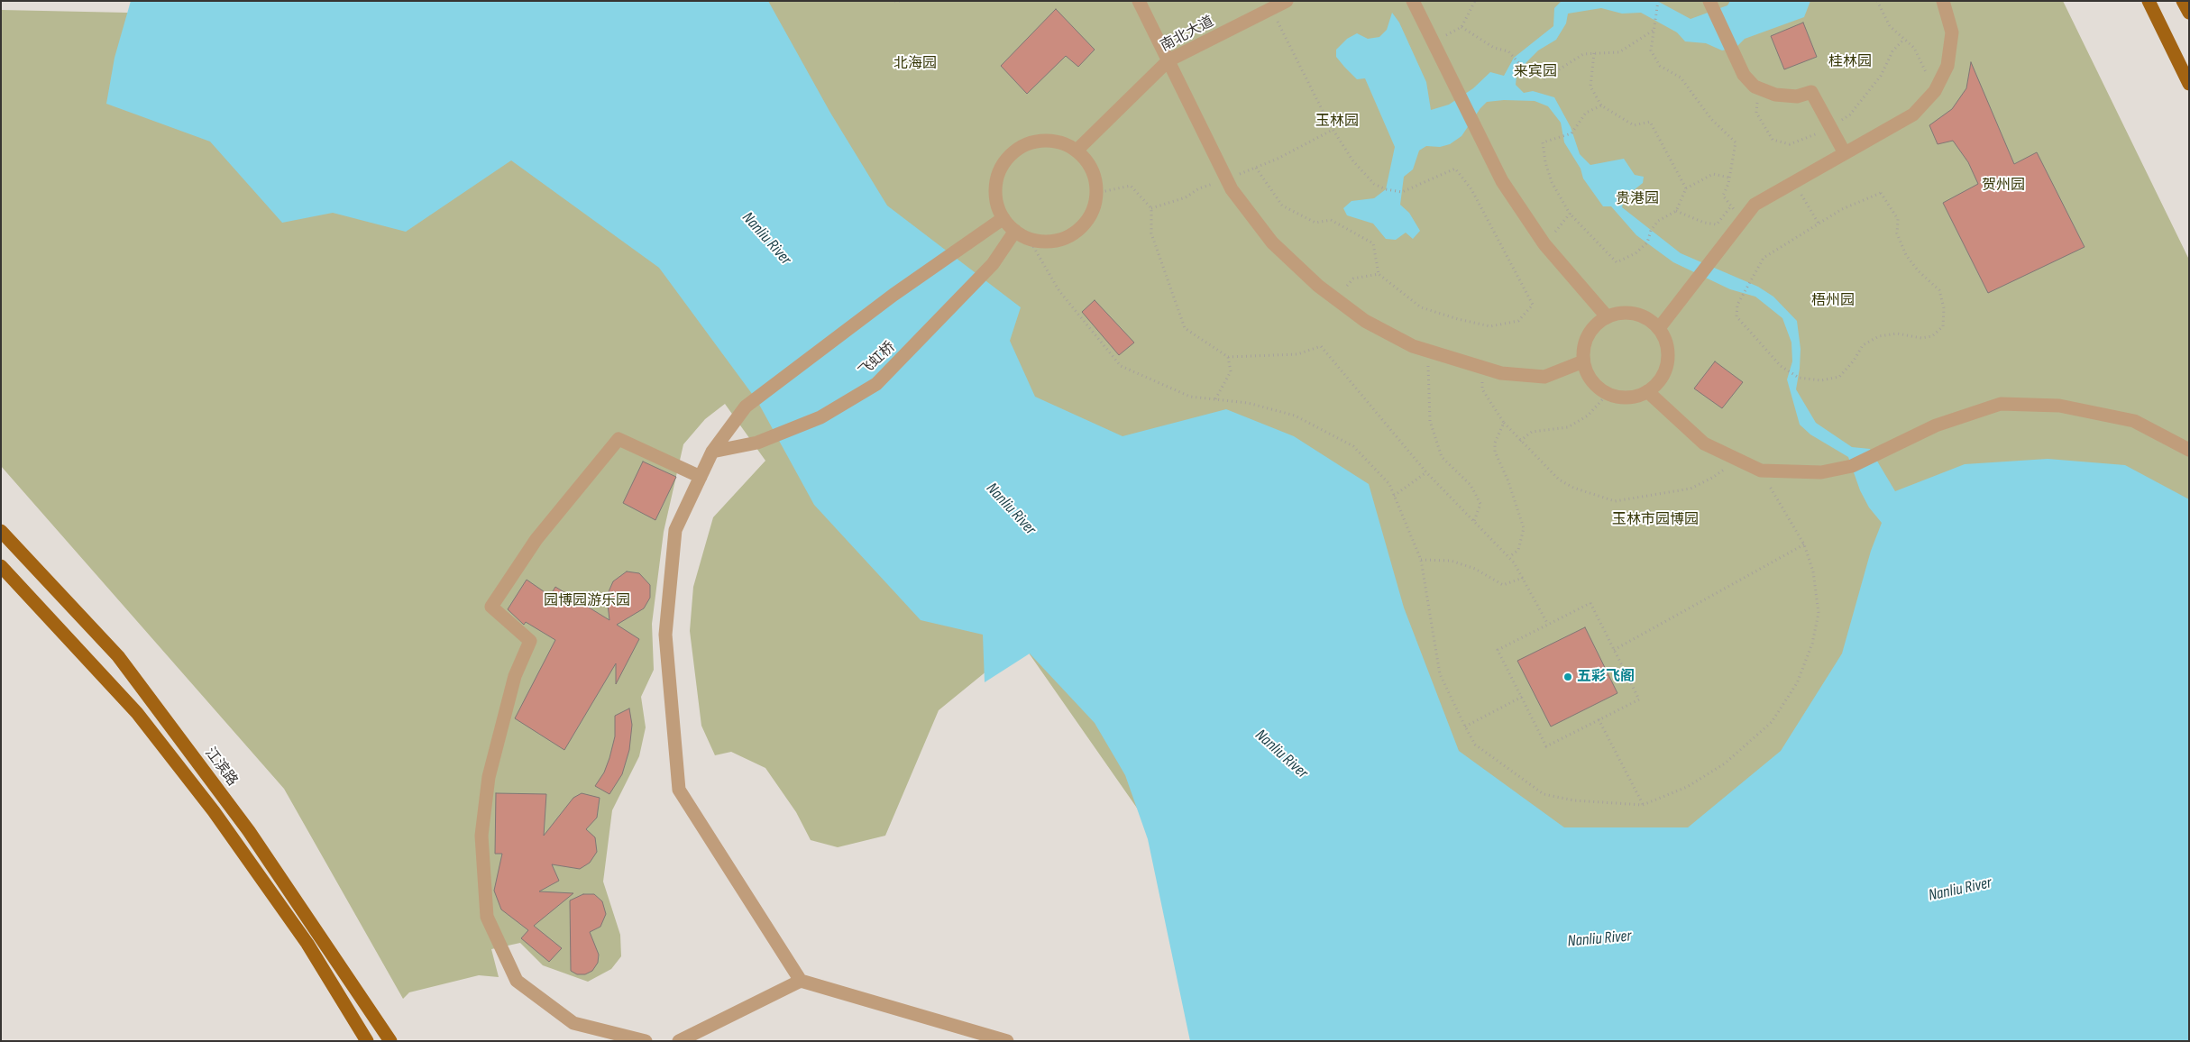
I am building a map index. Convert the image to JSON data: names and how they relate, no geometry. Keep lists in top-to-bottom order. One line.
{"streets":{"main road":["江滨路"],"street":["南北大道","飞虹桥"]},"crossings":[["南北大道","飞虹桥"]],"water":["Nanliu River"],"parks":["桂林园","北海园","来宾园","玉林园","贺州园","贵港园","梧州园","玉林市园博园","园博园游乐园"],"places":["五彩飞阁"]}
